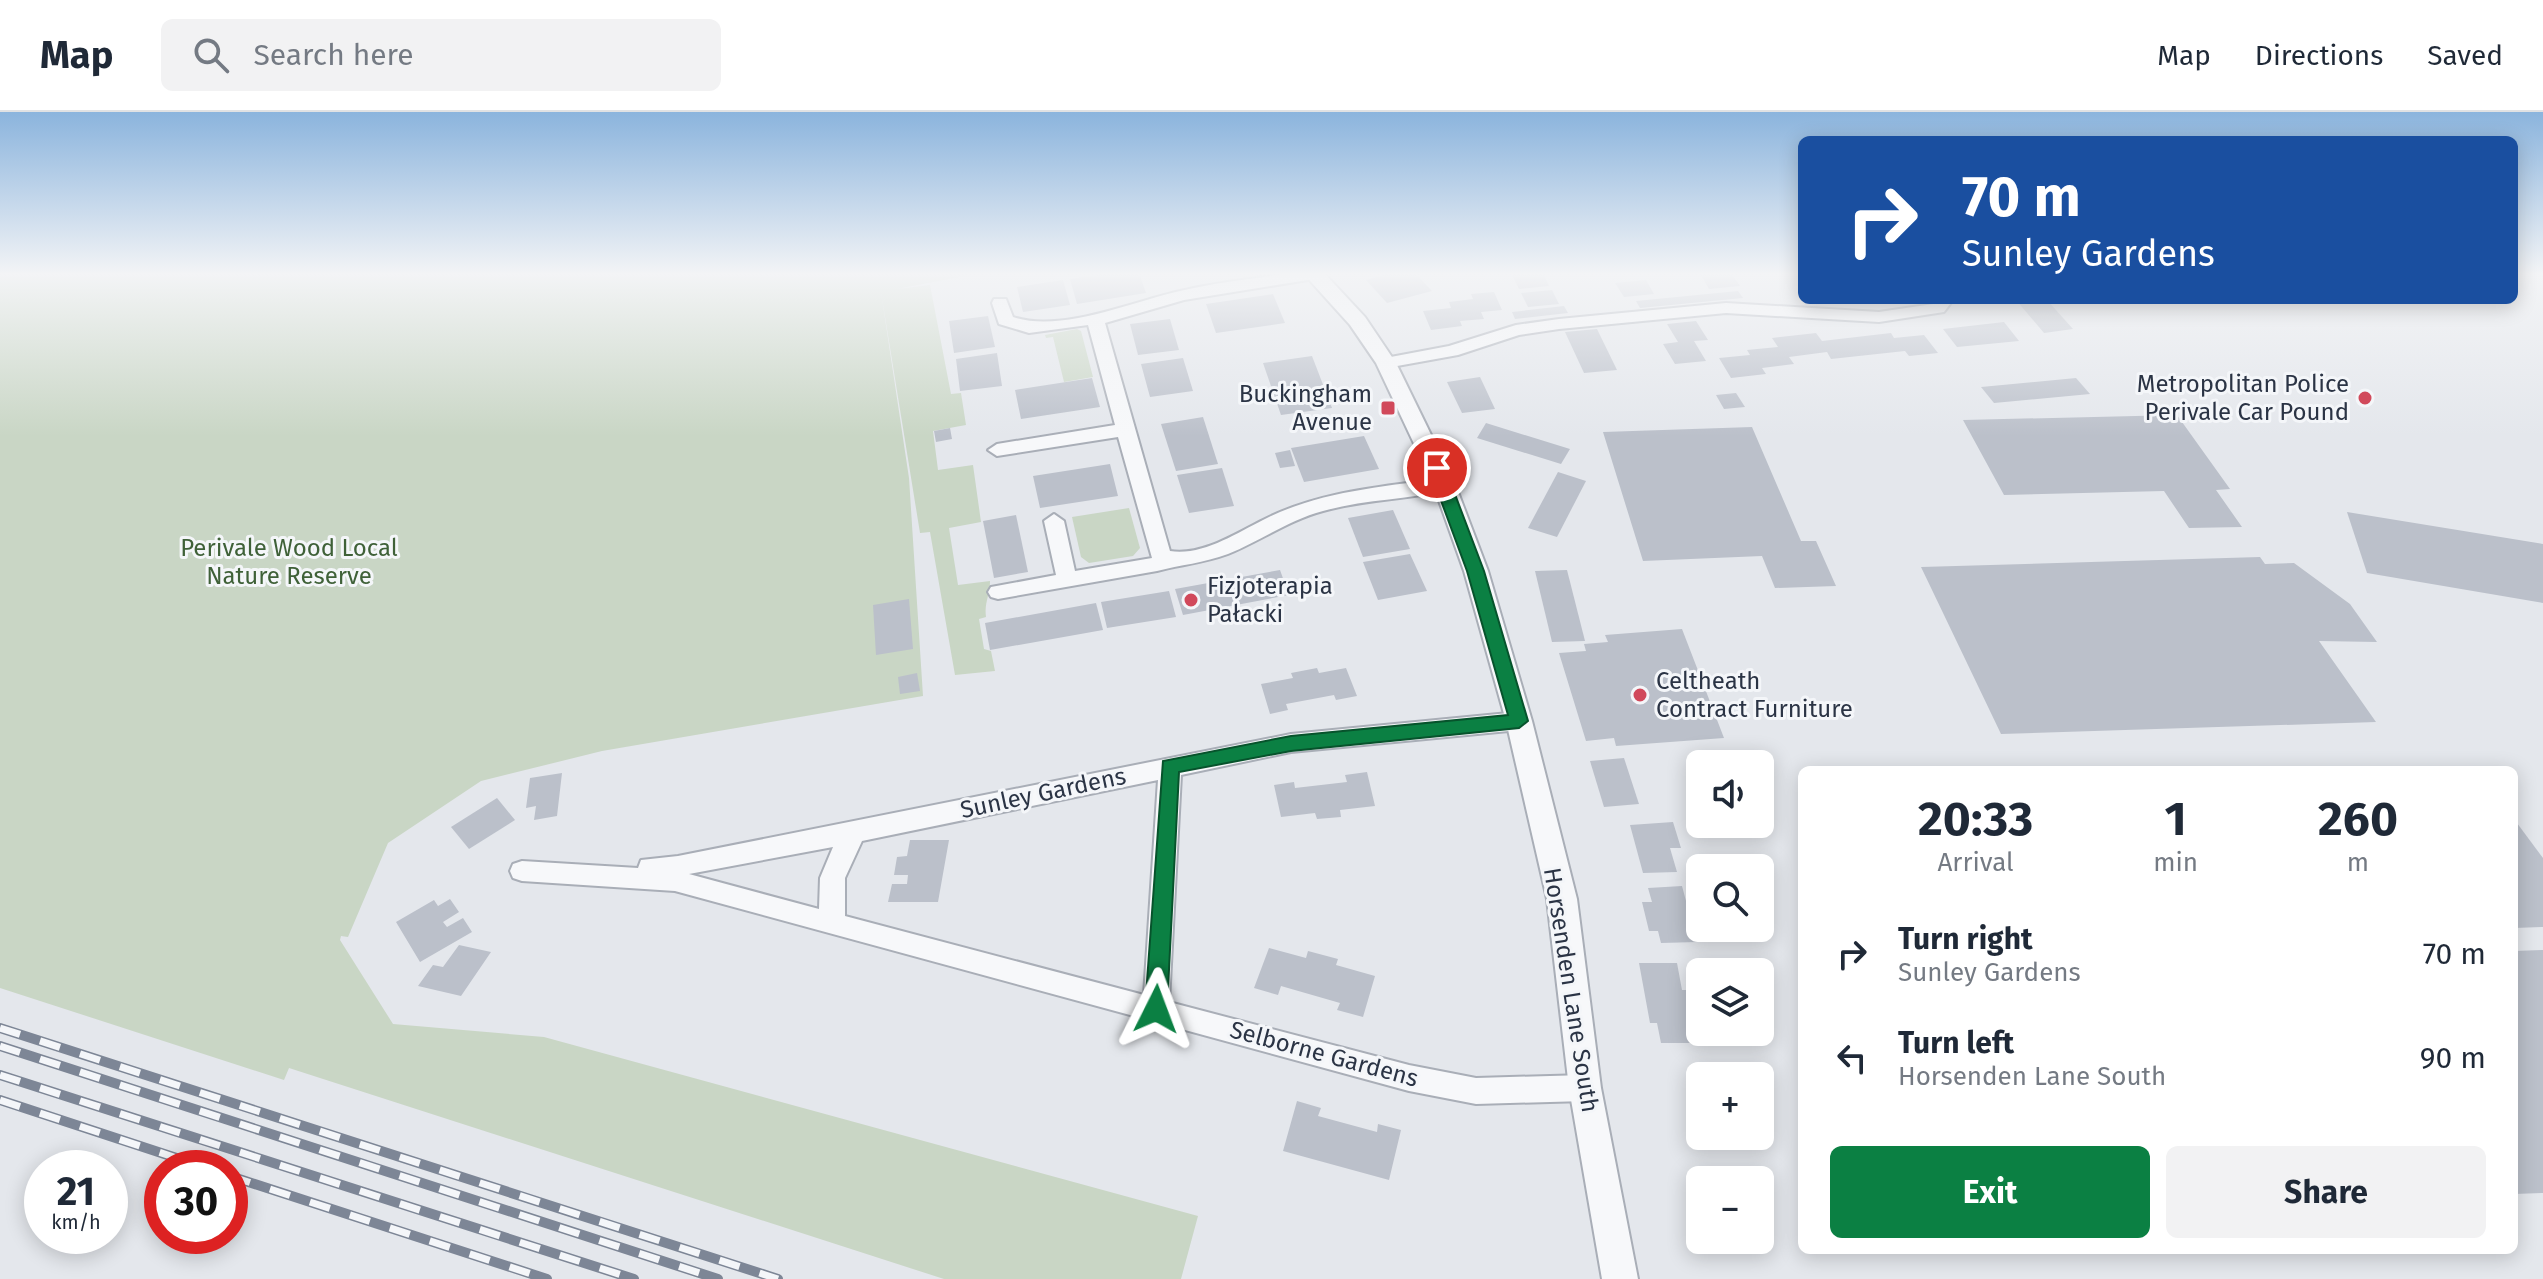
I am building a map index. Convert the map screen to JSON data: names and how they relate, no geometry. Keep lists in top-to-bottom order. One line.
{"streets":{"street":["Sunley Gardens","Horsenden Lane South","Selborne Gardens"]},"crossings":[["Sunley Gardens","Horsenden Lane South"],["Sunley Gardens","Selborne Gardens"],["Horsenden Lane South","Selborne Gardens"]],"parks":["Perivale Wood Local Nature Reserve"],"places":{"other":["Metropolitan Police Perivale Car Pound","Fizjoterapia Pałacki","Celtheath Contract Furniture"],"transit":["Buckingham Avenue"]},"page":{"header":"Map","search":"Search here","nav":["Map","Directions","Saved"],"turn":["70 m","Sunley Gardens"],"map_buttons":["+","−"],"eta":["20:33","Arrival","1","min","260","m"],"list":[{"name":"Turn right","note":"Sunley Gardens","value":"70 m"},{"name":"Turn left","note":"Horsenden Lane South","value":"90 m"}],"buttons":["Exit","Share"],"speed":"21 km/h","limit":"30"}}
